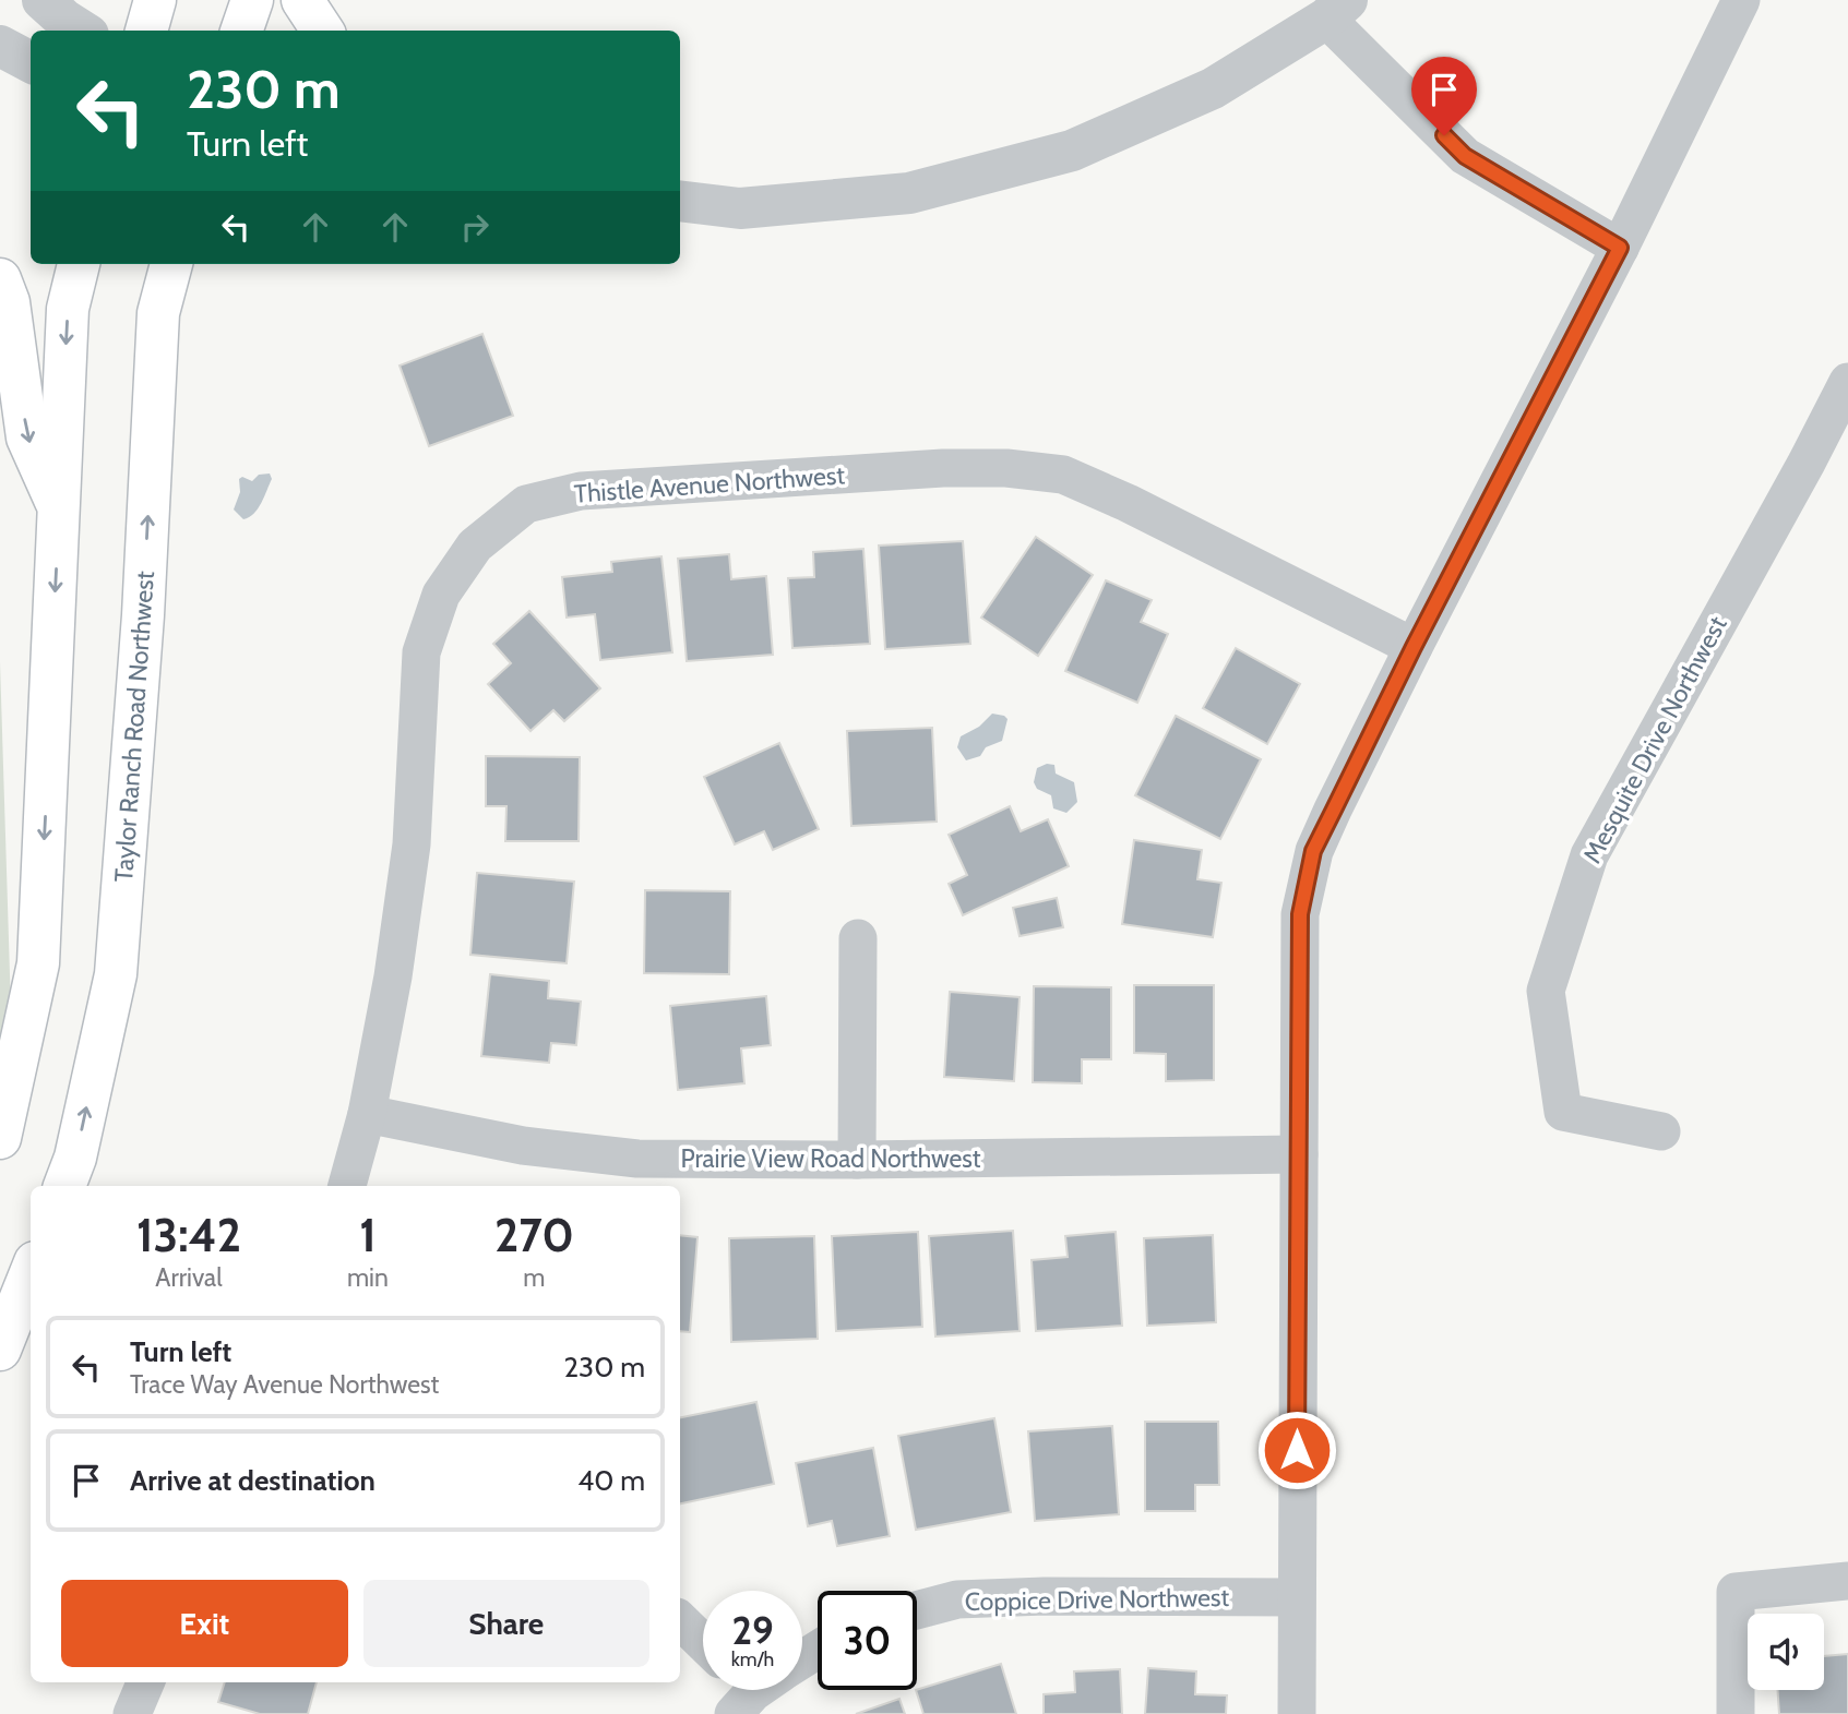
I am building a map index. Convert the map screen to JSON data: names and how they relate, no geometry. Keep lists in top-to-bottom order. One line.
{"streets":{"main road":["Taylor Ranch Road Northwest"],"street":["Thistle Avenue Northwest","Mesquite Drive Northwest","Prairie View Road Northwest","Coppice Drive Northwest"]},"crossings":[["Thistle Avenue Northwest","Prairie View Road Northwest"]],"page":{"turn":["230 m","Turn left"],"eta":["13:42","Arrival","1","min","270","m"],"list":[{"name":"Turn left","note":"Trace Way Avenue Northwest","value":"230 m"},{"name":"Arrive at destination","value":"40 m"}],"buttons":["Exit","Share"],"speed":"29 km/h","limit":"30"}}
